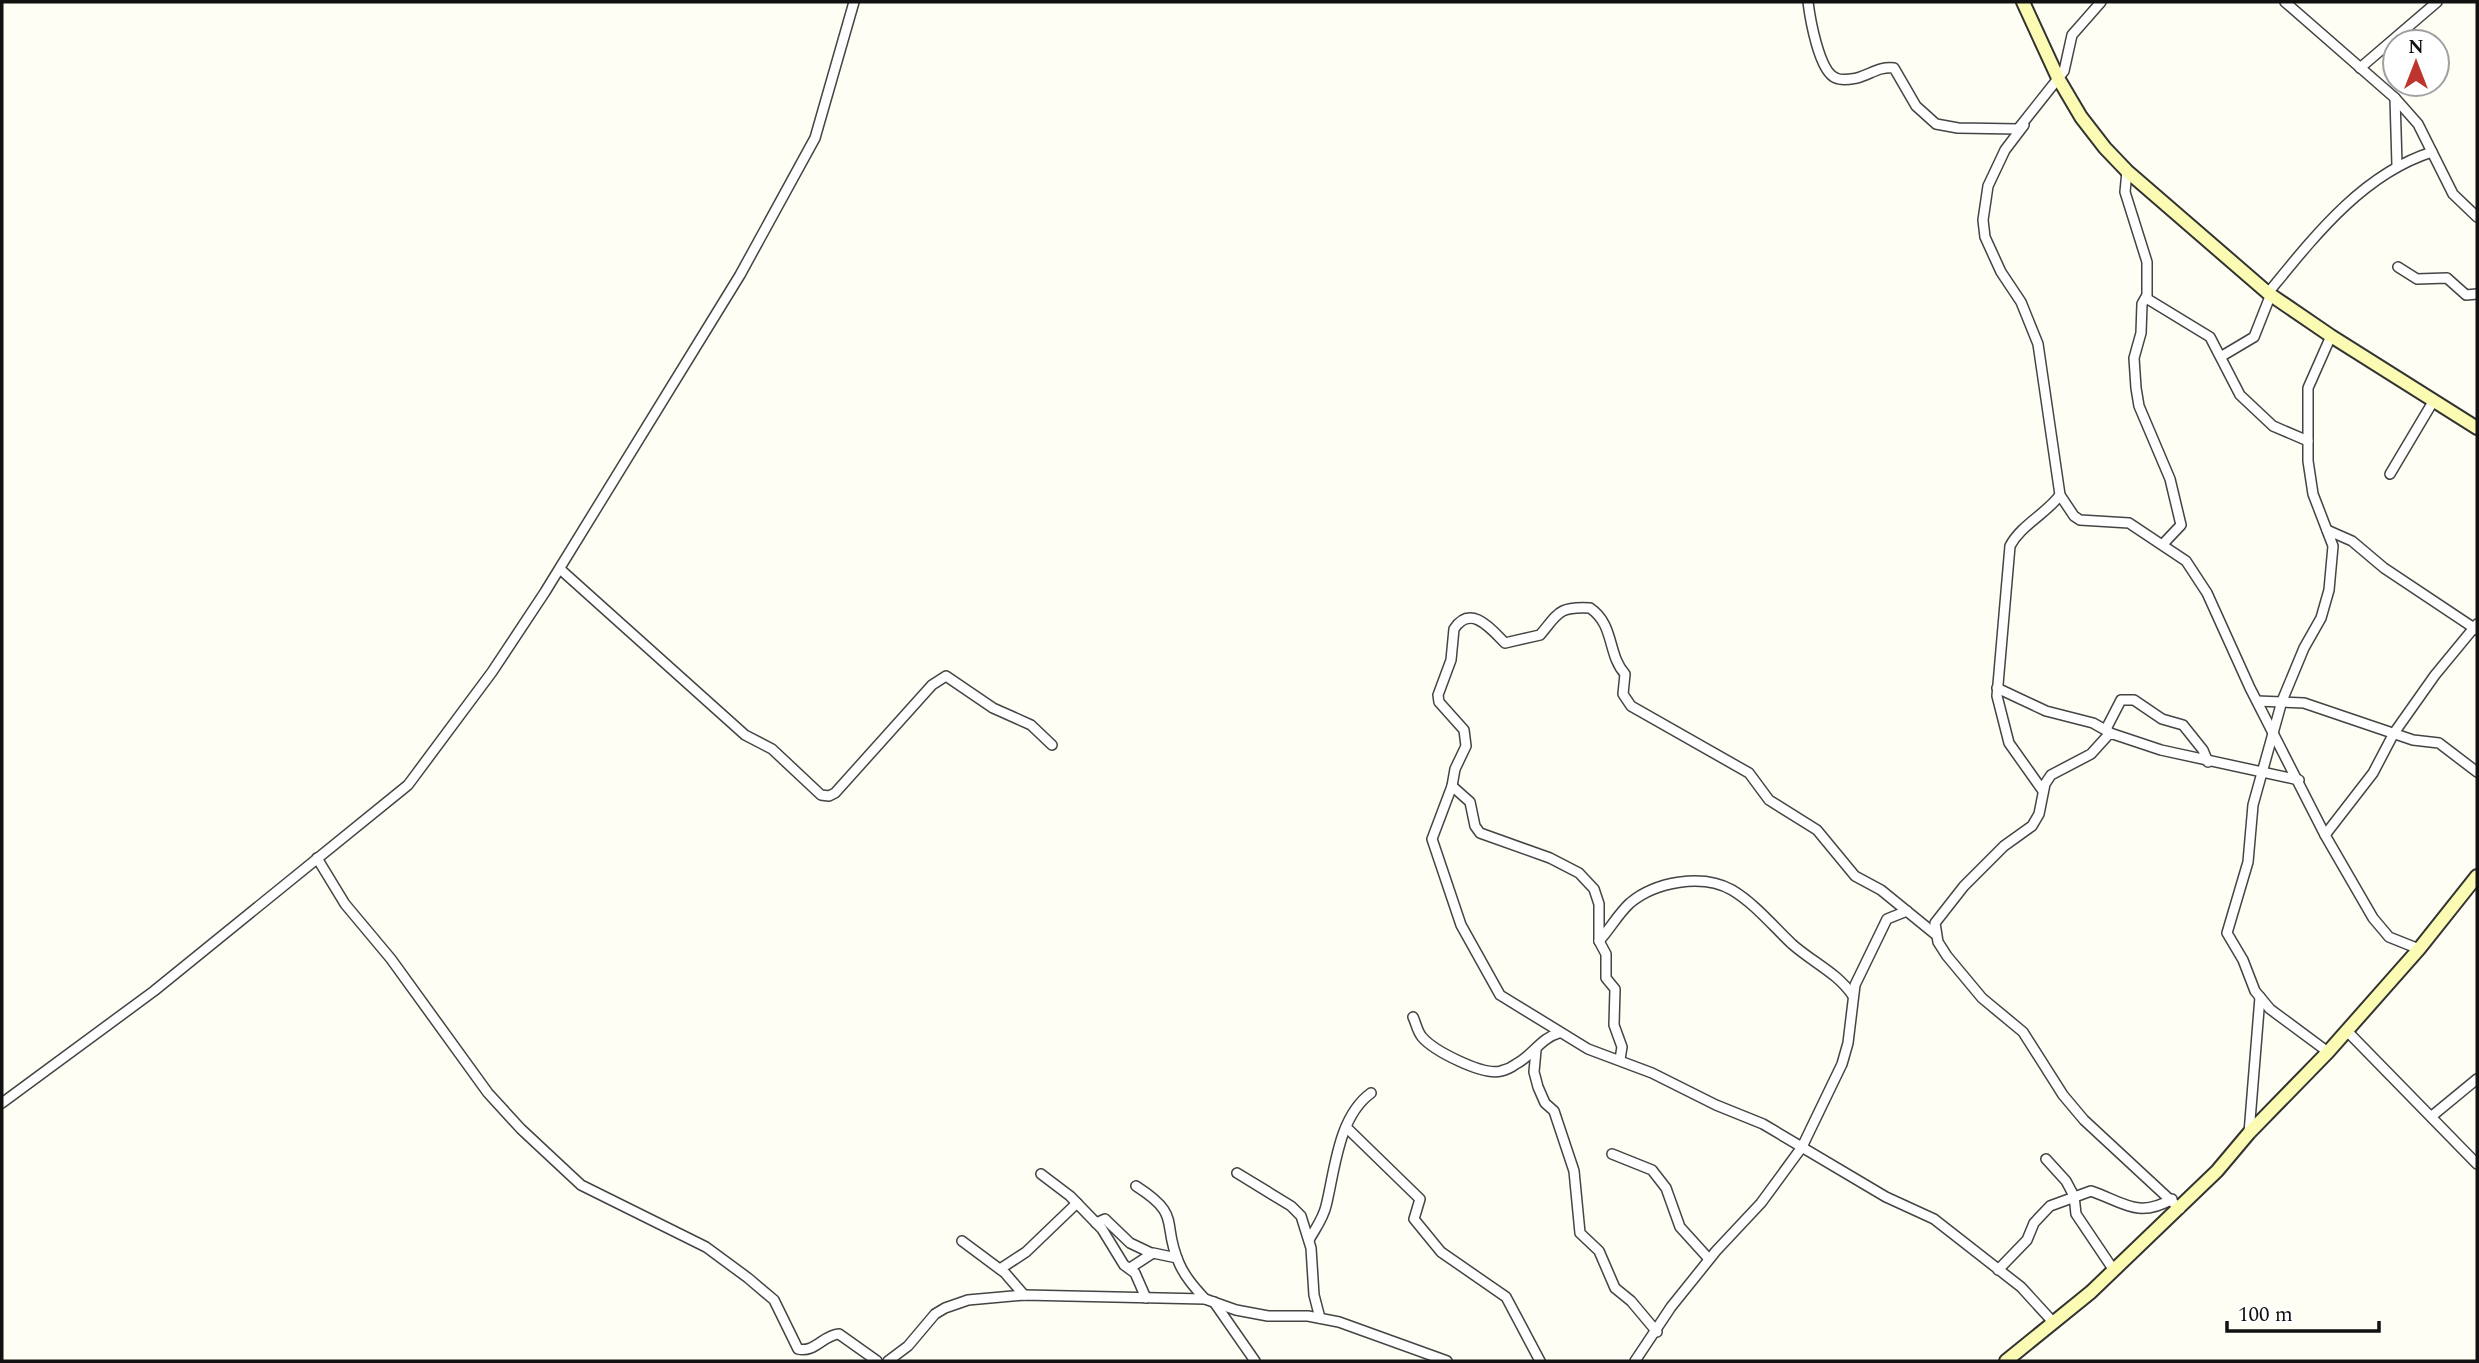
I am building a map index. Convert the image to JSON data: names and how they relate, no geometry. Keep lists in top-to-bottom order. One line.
{"scale_bar":"100 m","north":"top"}
